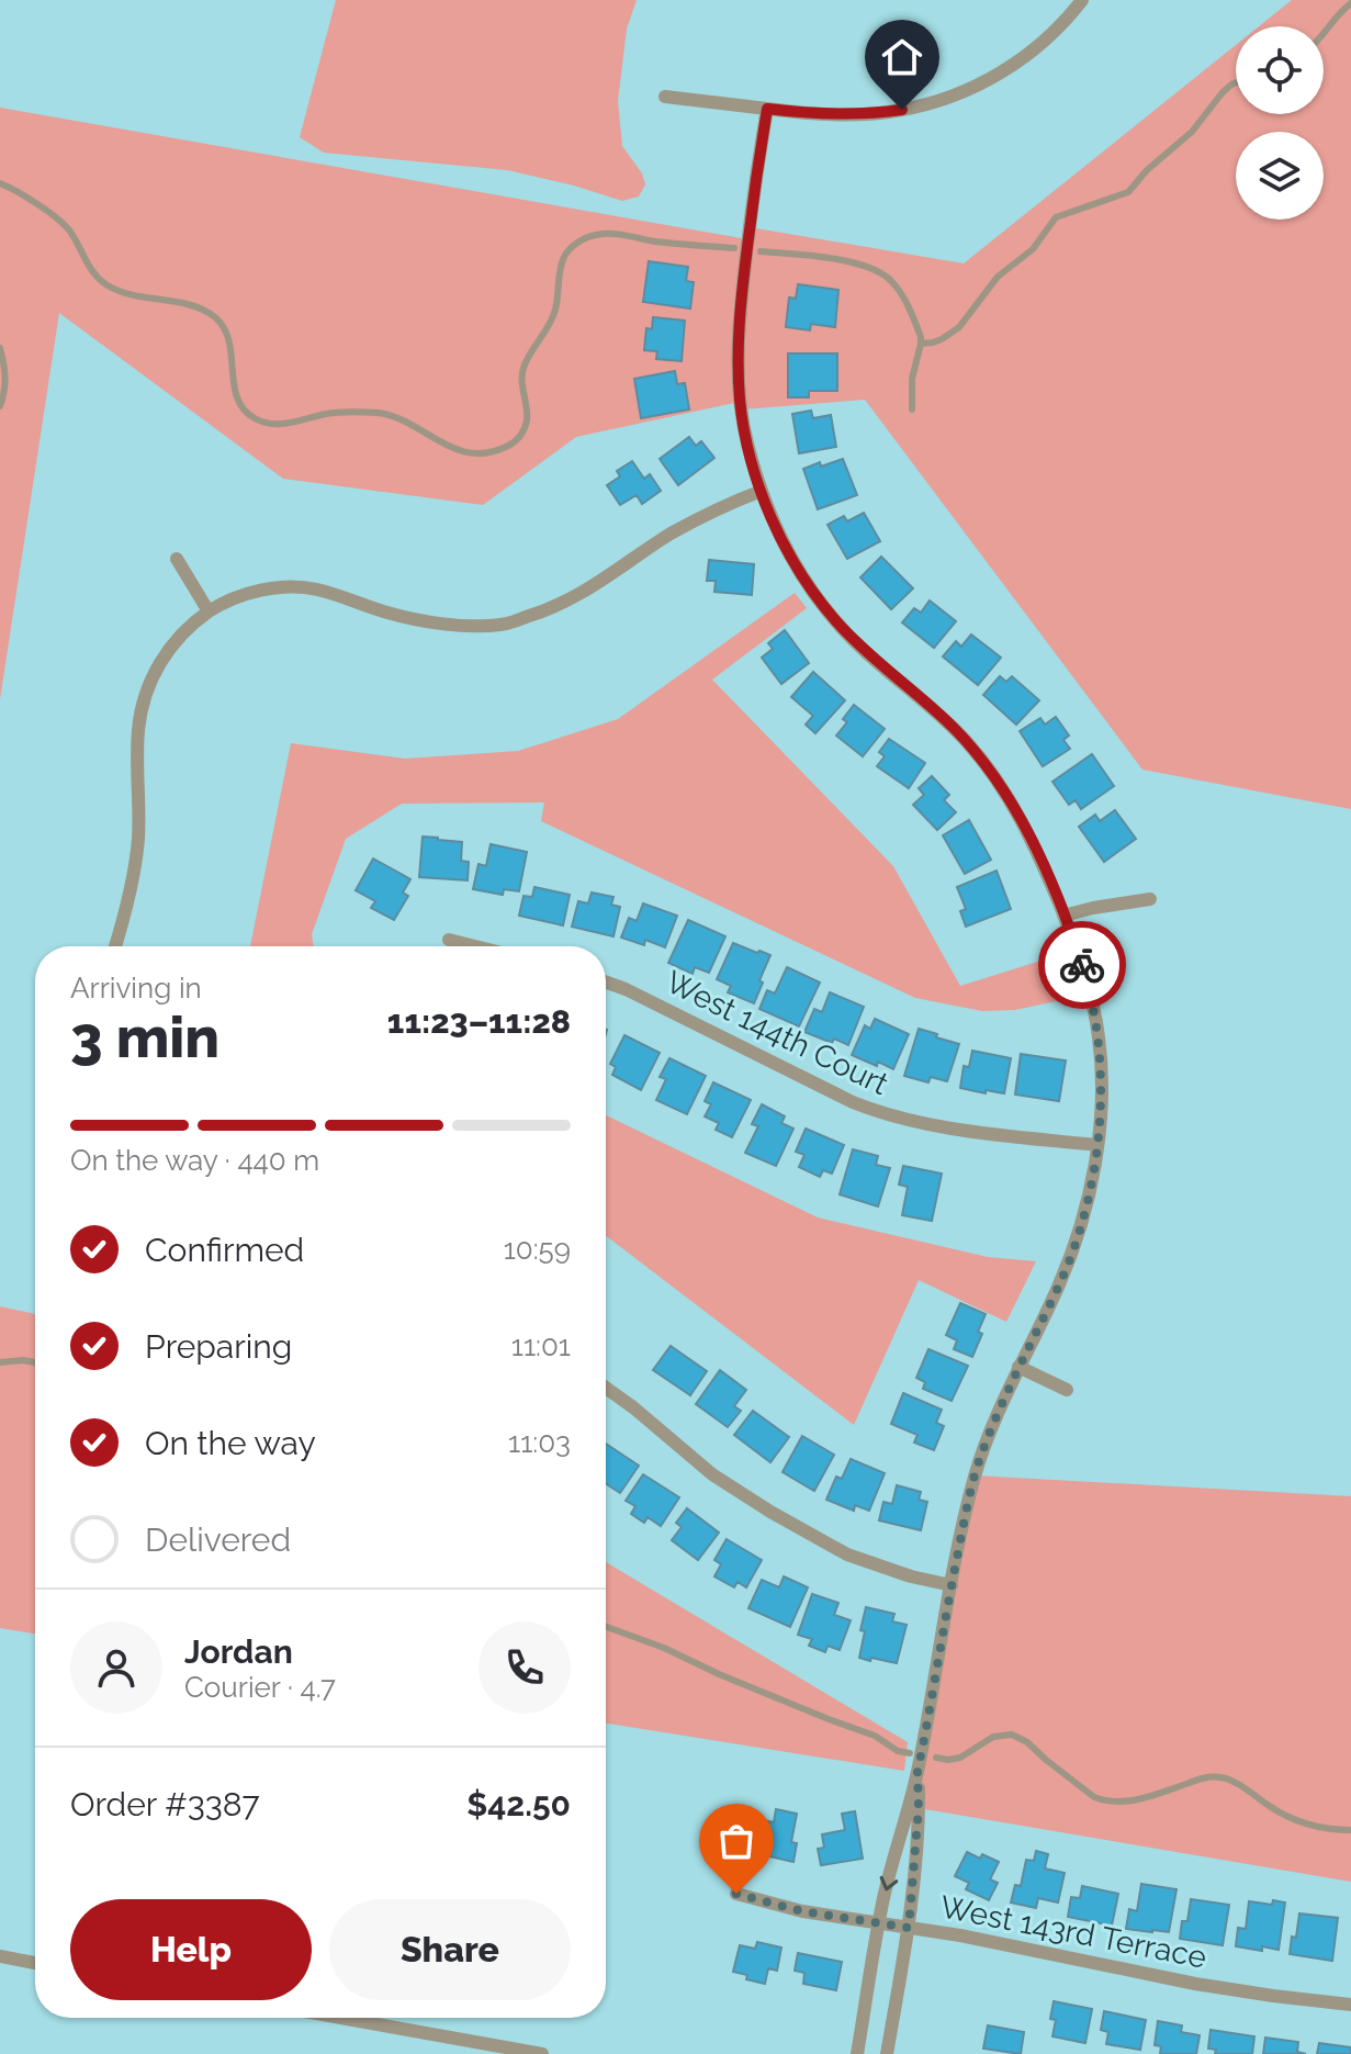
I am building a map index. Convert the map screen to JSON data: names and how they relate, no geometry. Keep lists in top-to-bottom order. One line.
{"streets":{"street":["West 144th Court","West 143rd Terrace"]},"page":{"heading":["3 min","Arriving in","11:23–11:28"],"panel":["Jordan","Courier · 4.7","Order #3387","$42.50"],"bar":"On the way · 440 m","list":[["Confirmed","10:59"],["Preparing","11:01"],["On the way","11:03"],"Delivered"],"buttons":["Help","Share"]}}
